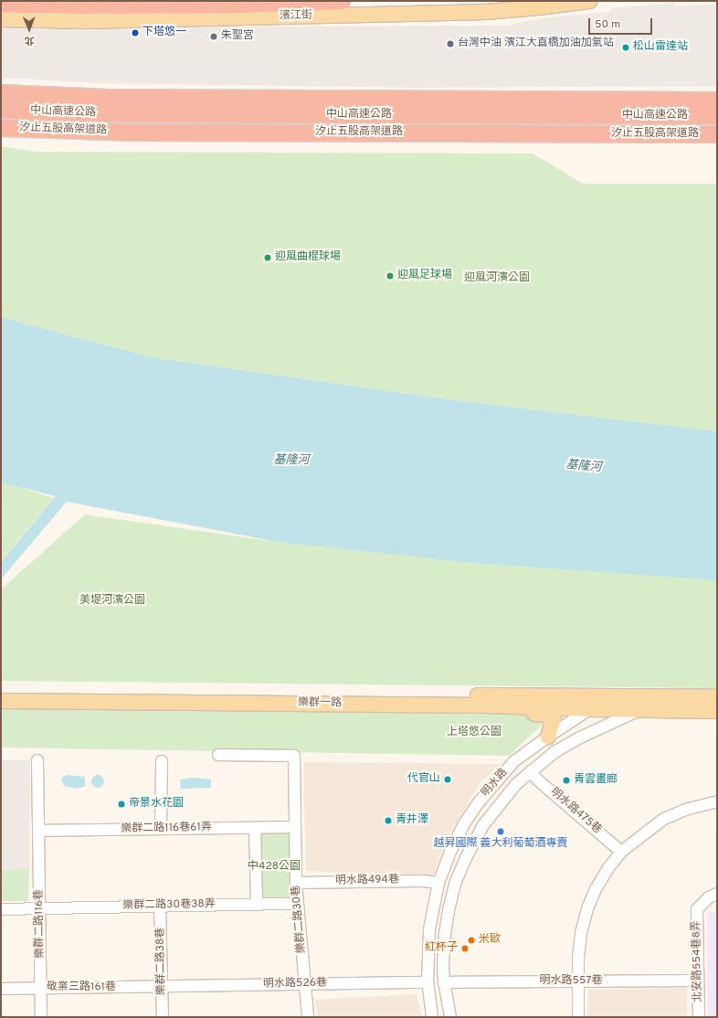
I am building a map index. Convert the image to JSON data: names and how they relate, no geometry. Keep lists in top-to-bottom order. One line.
{"streets":{"highway":["中山高速公路","汐止五股高架道路"],"main road":["濱江街","樂群一路","明水路"],"street":["明水路475巷","樂群二路116巷61弄","明水路494巷","樂群二路30巷38弄","樂群二路30巷","樂群二路116巷","樂群二路38巷","北安路554巷8弄","明水路557巷","明水路526巷","敬業三路161巷"]},"crossings":[["樂群一路","明水路"],["明水路","明水路475巷"],["明水路","明水路494巷"],["明水路","明水路557巷"],["明水路","明水路526巷"],["樂群二路116巷61弄","樂群二路30巷"],["樂群二路116巷61弄","樂群二路116巷"],["明水路494巷","樂群二路30巷"],["樂群二路30巷38弄","樂群二路30巷"],["樂群二路30巷38弄","樂群二路116巷"],["樂群二路30巷38弄","樂群二路38巷"],["樂群二路30巷","明水路526巷"],["樂群二路116巷","敬業三路161巷"],["樂群二路38巷","明水路526巷"],["樂群二路38巷","敬業三路161巷"],["北安路554巷8弄","明水路557巷"],["明水路526巷","敬業三路161巷"]],"water":["基隆河"],"parks":["迎風河濱公園","美堤河濱公園","上塔悠公園","中428公園"],"places":["下塔悠一","朱聖宮","台灣中油 濱江大直橋加油加氣站","松山雷達站","迎風曲棍球場","迎風足球場","代官山","青雲畫廊","帝景水花園","青井澤","越昇國際 義大利葡萄酒專賣","米歐","紅杯子"],"scale_bar":"50 m","north":"bottom"}
